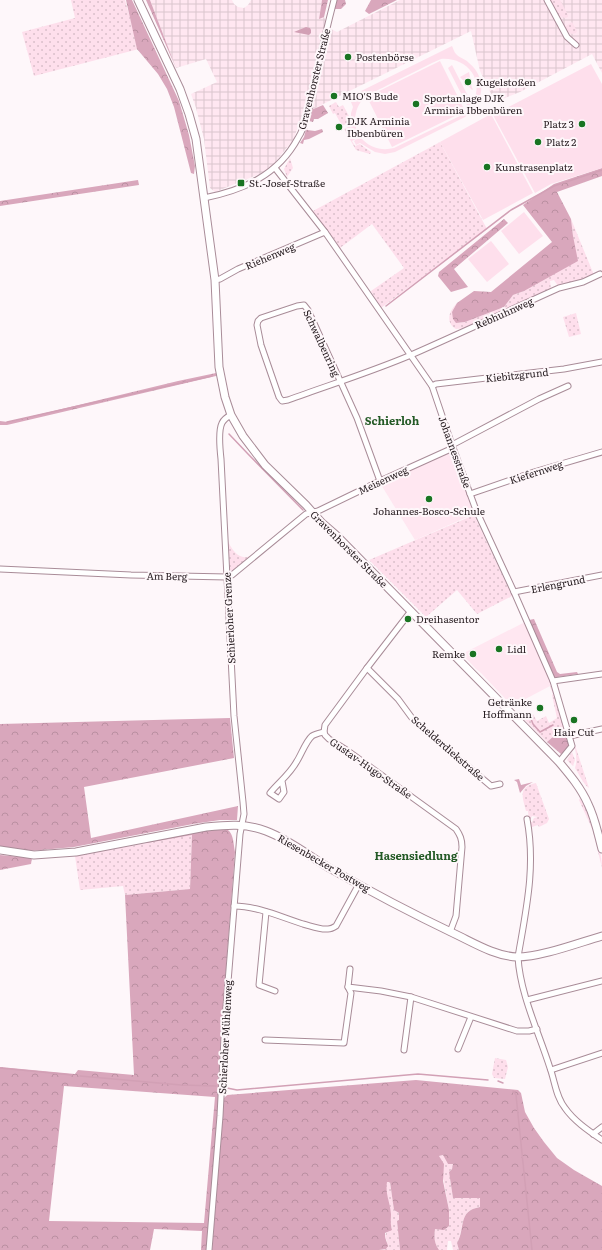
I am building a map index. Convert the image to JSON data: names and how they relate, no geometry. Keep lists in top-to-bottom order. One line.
{"streets":{"main road":["Gravenhorster Straße","Riesenbecker Postweg"],"street":["Riehenweg","Rebhuhnweg","Schwalbenring","Kiebitzgrund","Johannesstraße","Kiefernweg","Meisenweg","Am Berg","Erlengrund","Schierloher Grenze","Schelderdiekstraße","Gustav-Hugo-Straße","Schierloher Mühlenweg"]},"crossings":[["Gravenhorster Straße","Riehenweg"],["Gravenhorster Straße","Johannesstraße"],["Gravenhorster Straße","Meisenweg"],["Gravenhorster Straße","Schierloher Grenze"],["Gravenhorster Straße","Gustav-Hugo-Straße"],["Riehenweg","Johannesstraße"],["Rebhuhnweg","Schwalbenring"],["Rebhuhnweg","Johannesstraße"],["Kiebitzgrund","Johannesstraße"],["Johannesstraße","Kiefernweg"],["Johannesstraße","Meisenweg"],["Johannesstraße","Erlengrund"],["Am Berg","Schierloher Grenze"],["Schierloher Grenze","Riesenbecker Postweg"],["Schierloher Grenze","Schierloher Mühlenweg"],["Schelderdiekstraße","Gustav-Hugo-Straße"],["Gustav-Hugo-Straße","Riesenbecker Postweg"],["Riesenbecker Postweg","Schierloher Mühlenweg"]],"districts":["Schierloh","Hasensiedlung"],"places":{"other":["Postenbörse","Kugelstoßen","MIO'S Bude","Sportanlage DJK Arminia Ibbenbüren","Platz 3","DJK Arminia Ibbenbüren","Platz 2","Kunstrasenplatz","Johannes-Bosco-Schule","Dreihasentor","Lidl","Remke","Getränke Hoffmann","Hair Cut"],"transit":["St.-Josef-Straße"]}}
